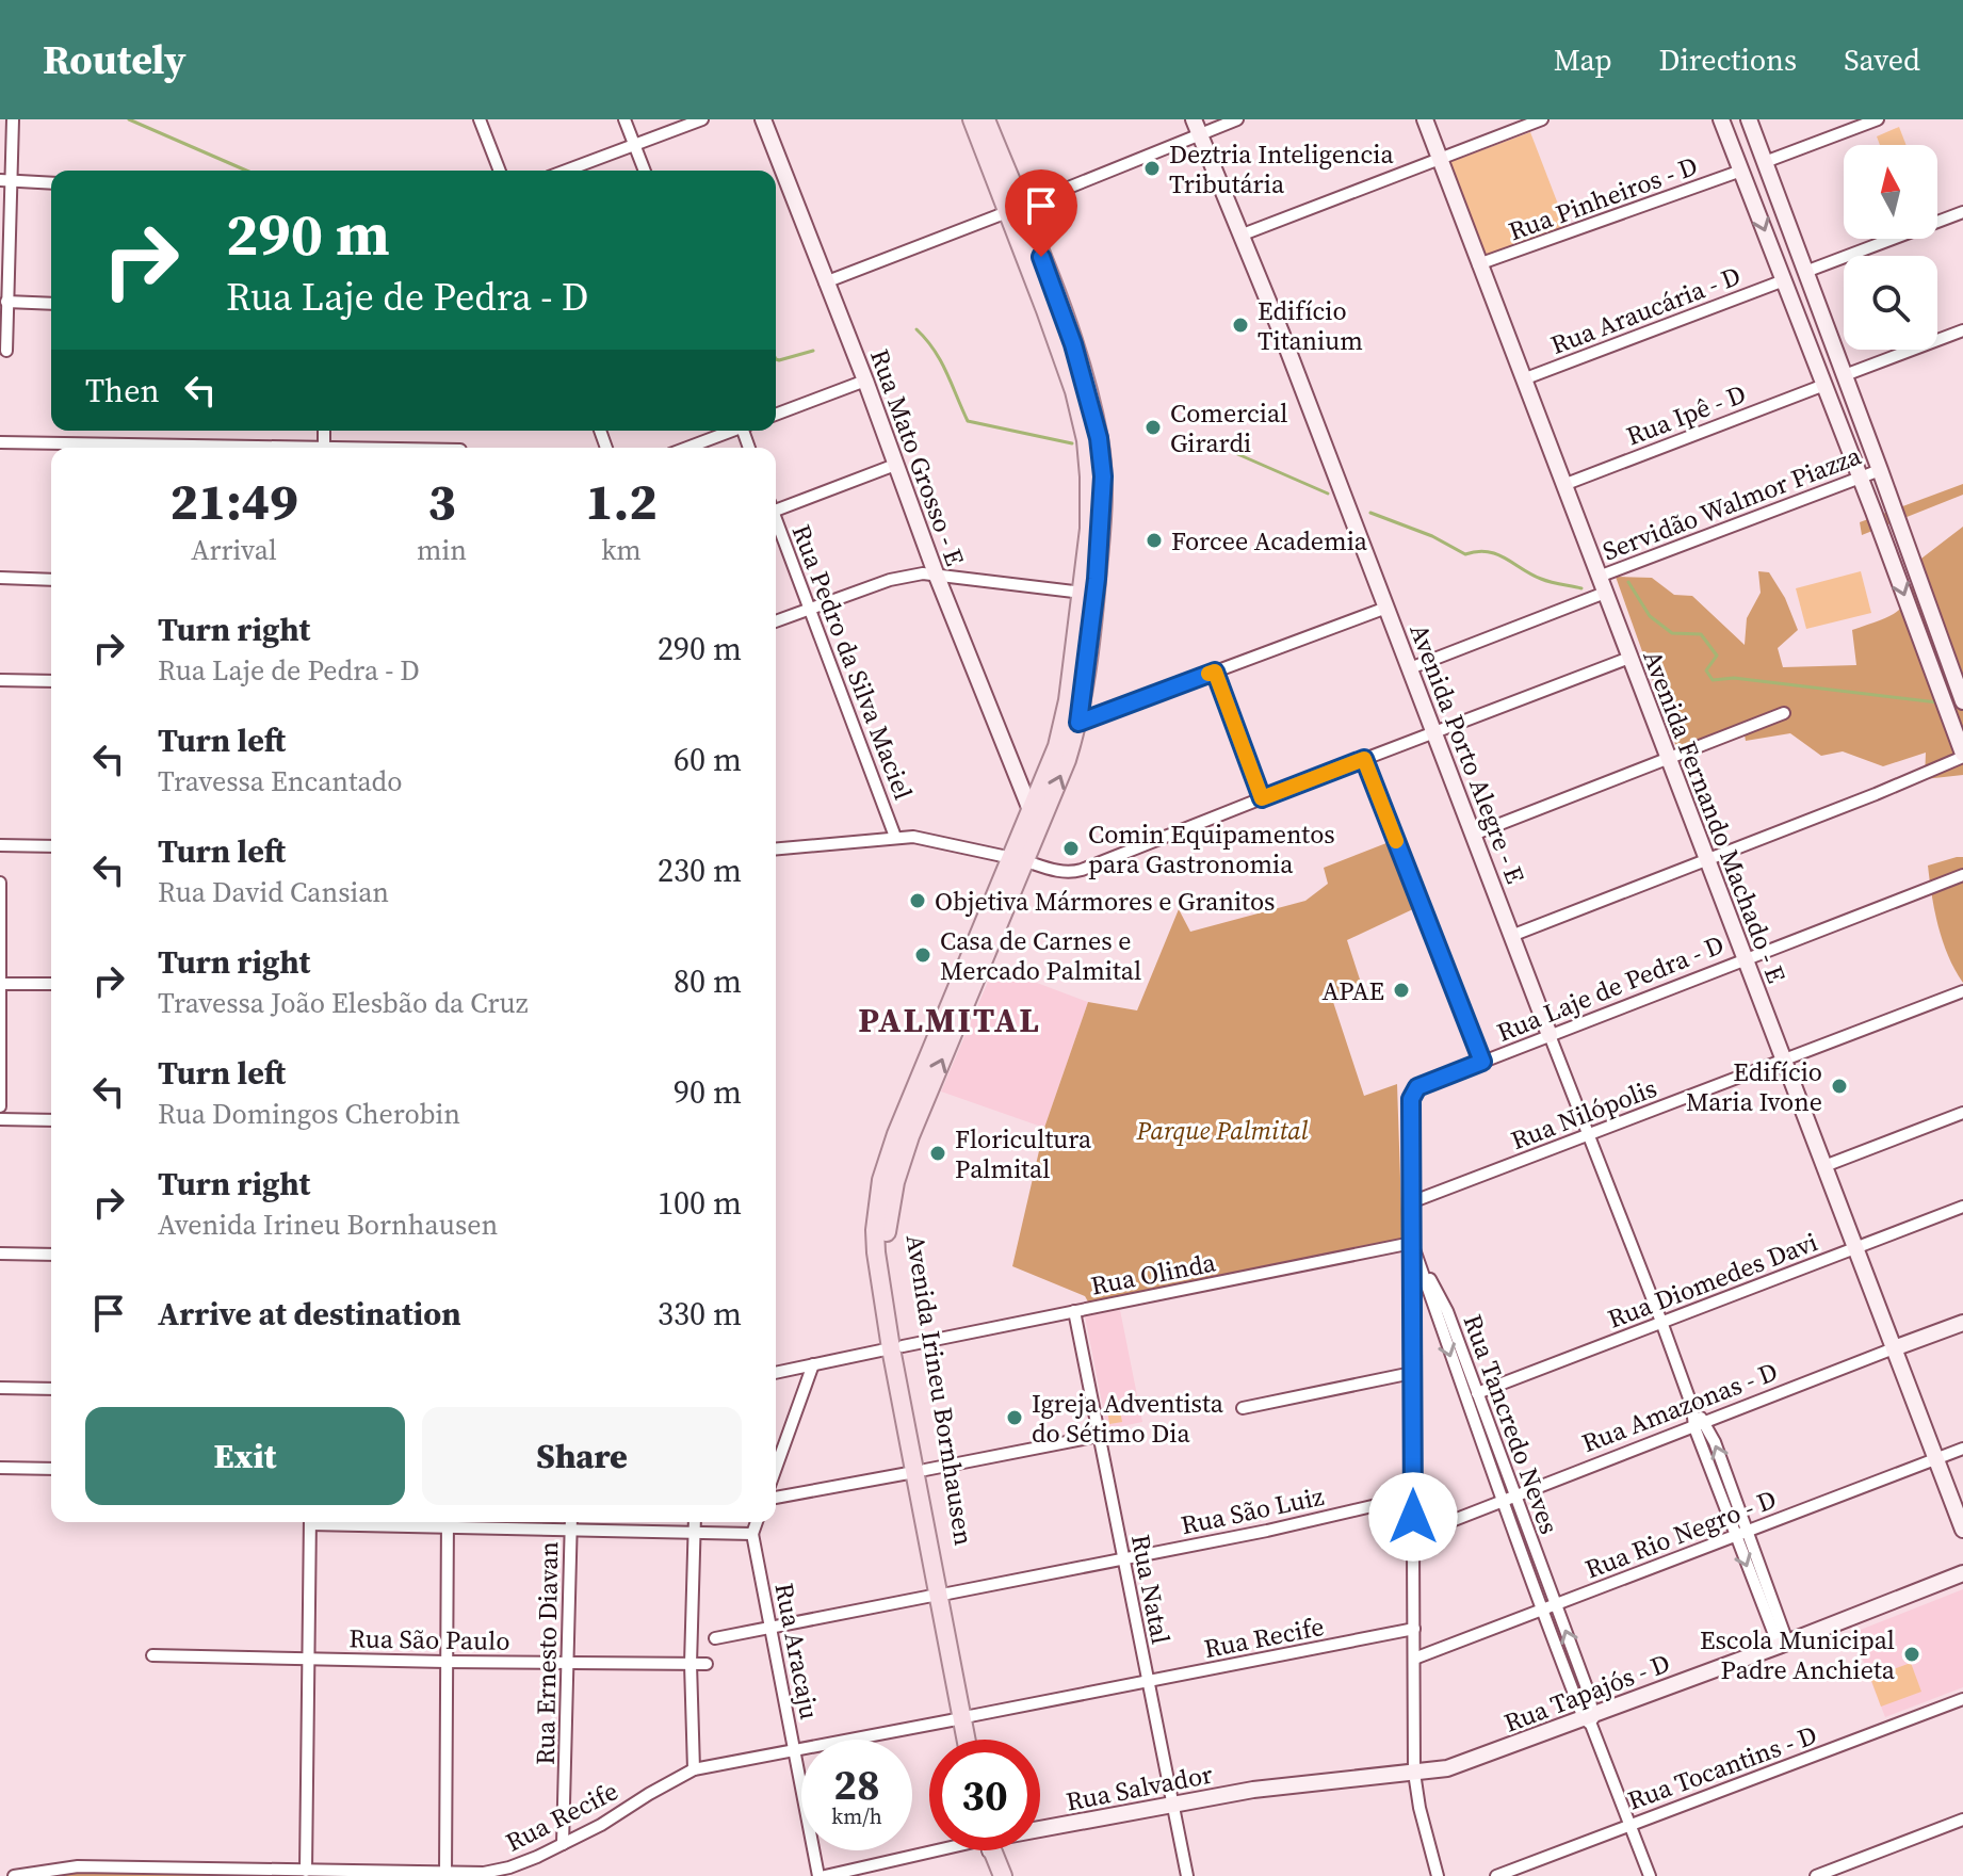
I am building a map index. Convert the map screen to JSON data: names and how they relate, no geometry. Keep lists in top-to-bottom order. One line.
{"streets":{"main road":["Avenida Irineu Bornhausen"],"street":["Rua Pinheiros - D","Rua Araucária - D","Rua Ipê - D","Rua Mato Grosso - E","Servidão Walmor Piazza","Rua Pedro da Silva Maciel","Avenida Porto Alegre - E","Avenida Fernando Machado - E","Rua Laje de Pedra - D","Rua Nilópolis","Rua Olinda","Rua Diomedes Davi","Rua Amazonas - D","Rua Tancredo Neves","Rua São Luiz","Rua Rio Negro - D","Rua Natal","Rua Recife","Rua São Paulo","Rua Aracaju","Rua Ernesto Diavan","Rua Tapajós - D","Rua Tocantins - D","Rua Salvador"]},"crossings":[["Rua Pinheiros - D","Avenida Fernando Machado - E"],["Rua Araucária - D","Avenida Fernando Machado - E"],["Rua Ipê - D","Avenida Fernando Machado - E"],["Rua Mato Grosso - E","Avenida Irineu Bornhausen"],["Servidão Walmor Piazza","Avenida Fernando Machado - E"],["Avenida Porto Alegre - E","Rua Laje de Pedra - D"],["Avenida Porto Alegre - E","Rua Nilópolis"],["Avenida Porto Alegre - E","Rua Diomedes Davi"],["Avenida Porto Alegre - E","Rua Amazonas - D"],["Avenida Porto Alegre - E","Rua Rio Negro - D"],["Avenida Porto Alegre - E","Rua Tapajós - D"],["Avenida Fernando Machado - E","Rua Laje de Pedra - D"],["Avenida Fernando Machado - E","Rua Nilópolis"],["Avenida Fernando Machado - E","Rua Diomedes Davi"],["Avenida Fernando Machado - E","Rua Amazonas - D"],["Avenida Fernando Machado - E","Rua Rio Negro - D"],["Rua Laje de Pedra - D","Rua Nilópolis"],["Rua Olinda","Avenida Irineu Bornhausen"],["Rua Olinda","Rua Tancredo Neves"],["Rua Olinda","Rua Natal"],["Rua Diomedes Davi","Rua Tancredo Neves"],["Avenida Irineu Bornhausen","Rua São Luiz"],["Avenida Irineu Bornhausen","Rua Recife"],["Rua Amazonas - D","Rua Tancredo Neves"],["Rua Tancredo Neves","Rua Rio Negro - D"],["Rua Tancredo Neves","Rua Tapajós - D"],["Rua Tancredo Neves","Rua Tocantins - D"],["Rua São Luiz","Rua Natal"],["Rua São Luiz","Rua Aracaju"],["Rua Natal","Rua Recife"],["Rua Natal","Rua Salvador"],["Rua Recife","Rua Aracaju"],["Rua Recife","Rua Ernesto Diavan"],["Rua São Paulo","Rua Ernesto Diavan"],["Rua Aracaju","Rua Salvador"],["Rua Tapajós - D","Rua Salvador"]],"districts":["PALMITAL"],"parks":["Parque Palmital"],"places":["Deztria Inteligencia Tributária","Edifício Titanium","Comercial Girardi","Forcee Academia","Comin Equipamentos para Gastronomia","Objetiva Mármores e Granitos","Casa de Carnes e Mercado Palmital","APAE","Edifício Maria Ivone","Floricultura Palmital","Igreja Adventista do Sétimo Dia","Escola Municipal Padre Anchieta"],"north":"top","page":{"header":"Routely","nav":["Map","Directions","Saved"],"turn":["290 m","Rua Laje de Pedra - D"],"then":"Then","eta":["21:49","Arrival","3","min","1.2","km"],"list":[{"name":"Turn right","note":"Rua Laje de Pedra - D","value":"290 m"},{"name":"Turn left","note":"Travessa Encantado","value":"60 m"},{"name":"Turn left","note":"Rua David Cansian","value":"230 m"},{"name":"Turn right","note":"Travessa João Elesbão da Cruz","value":"80 m"},{"name":"Turn left","note":"Rua Domingos Cherobin","value":"90 m"},{"name":"Turn right","note":"Avenida Irineu Bornhausen","value":"100 m"},{"name":"Arrive at destination","value":"330 m"}],"buttons":["Exit","Share"],"speed":"28 km/h","limit":"30"}}
